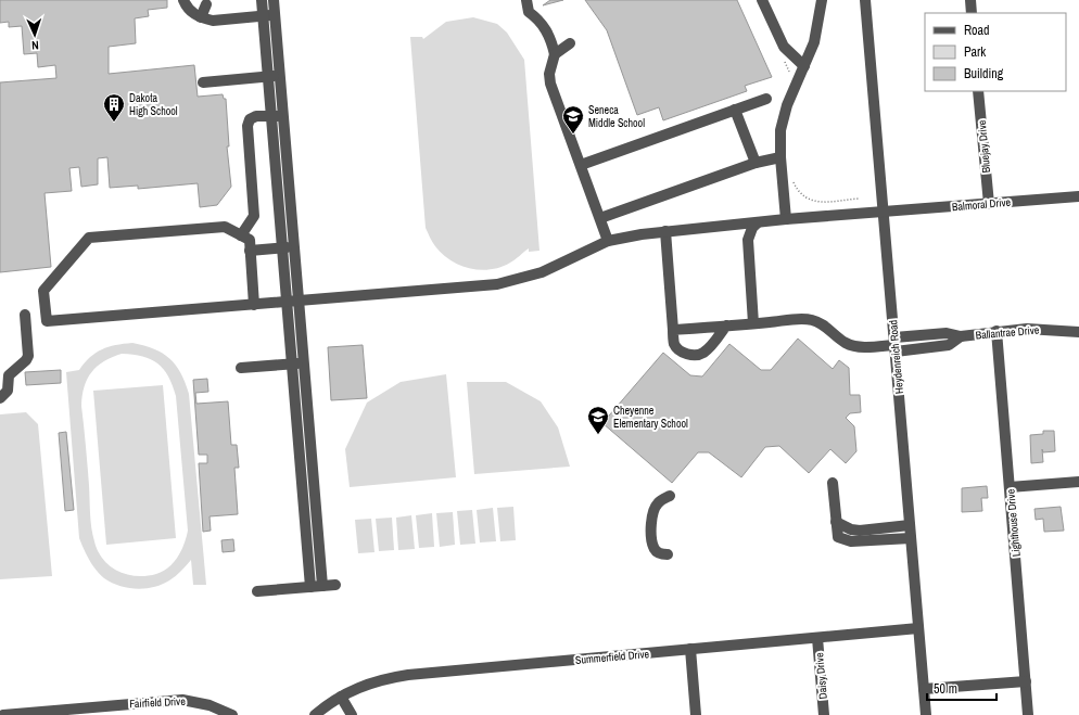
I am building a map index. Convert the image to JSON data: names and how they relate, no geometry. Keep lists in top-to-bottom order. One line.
{"streets":{"street":["Bluejay Drive","Balmoral Drive","Ballantrae Drive","Heydenreich Road","Lighthouse Drive","Summerfield Drive","Daisy Drive","Fairfield Drive"]},"crossings":[["Bluejay Drive","Balmoral Drive"],["Balmoral Drive","Heydenreich Road"],["Ballantrae Drive","Heydenreich Road"],["Ballantrae Drive","Lighthouse Drive"],["Heydenreich Road","Summerfield Drive"],["Summerfield Drive","Daisy Drive"]],"places":{"building":["Dakota High School"],"school or university":["Seneca Middle School","Cheyenne Elementary School"]},"legend":["Road","Park","Building"],"scale_bar":"50 m","north":"bottom"}
